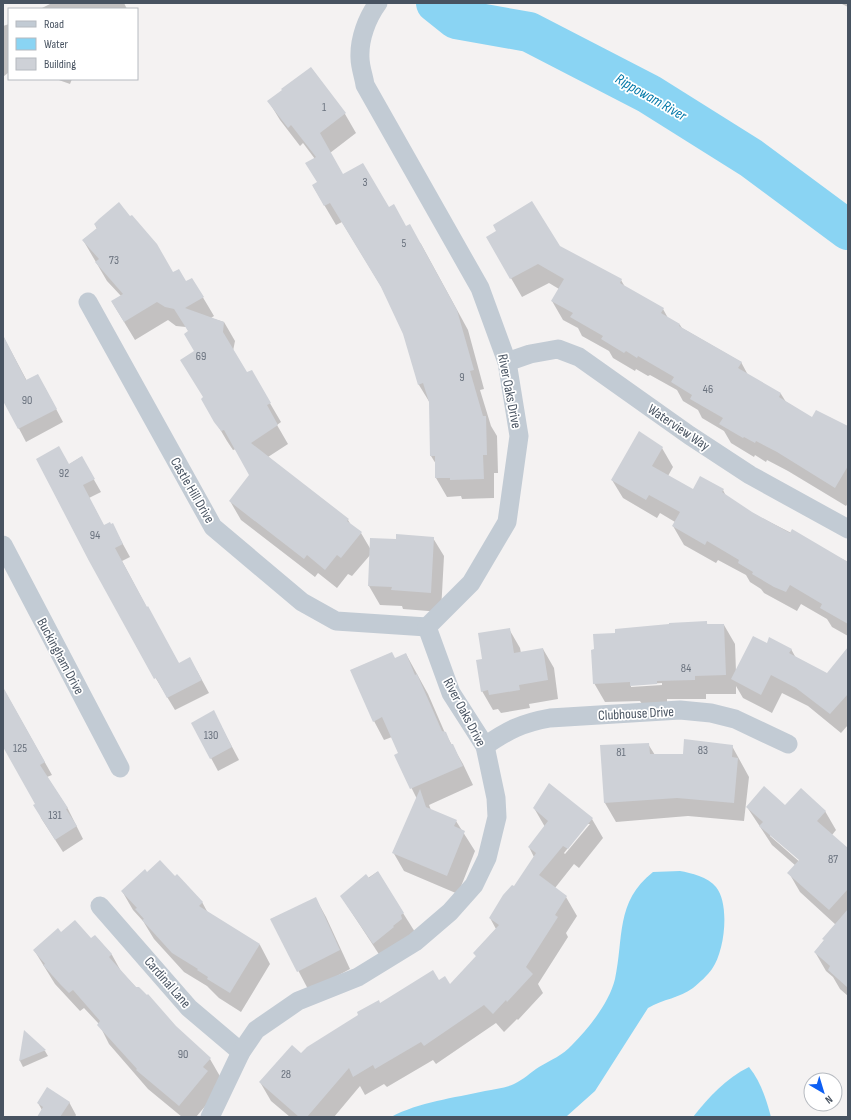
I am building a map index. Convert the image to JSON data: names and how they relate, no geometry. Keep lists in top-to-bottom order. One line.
{"streets":{"street":["River Oaks Drive","Waterview Way","Castle Hill Drive","Buckingham Drive","Clubhouse Drive","Cardinal Lane"]},"crossings":[["River Oaks Drive","Waterview Way"],["River Oaks Drive","Castle Hill Drive"],["River Oaks Drive","Clubhouse Drive"],["River Oaks Drive","Cardinal Lane"]],"water":["Rippowam River"],"house_numbers":["1","3","5","73","69","9","46","90","92","94","84","130","125","83","81","131","87","90","28"],"legend":["Road","Water","Building"],"north":"bottom right"}
